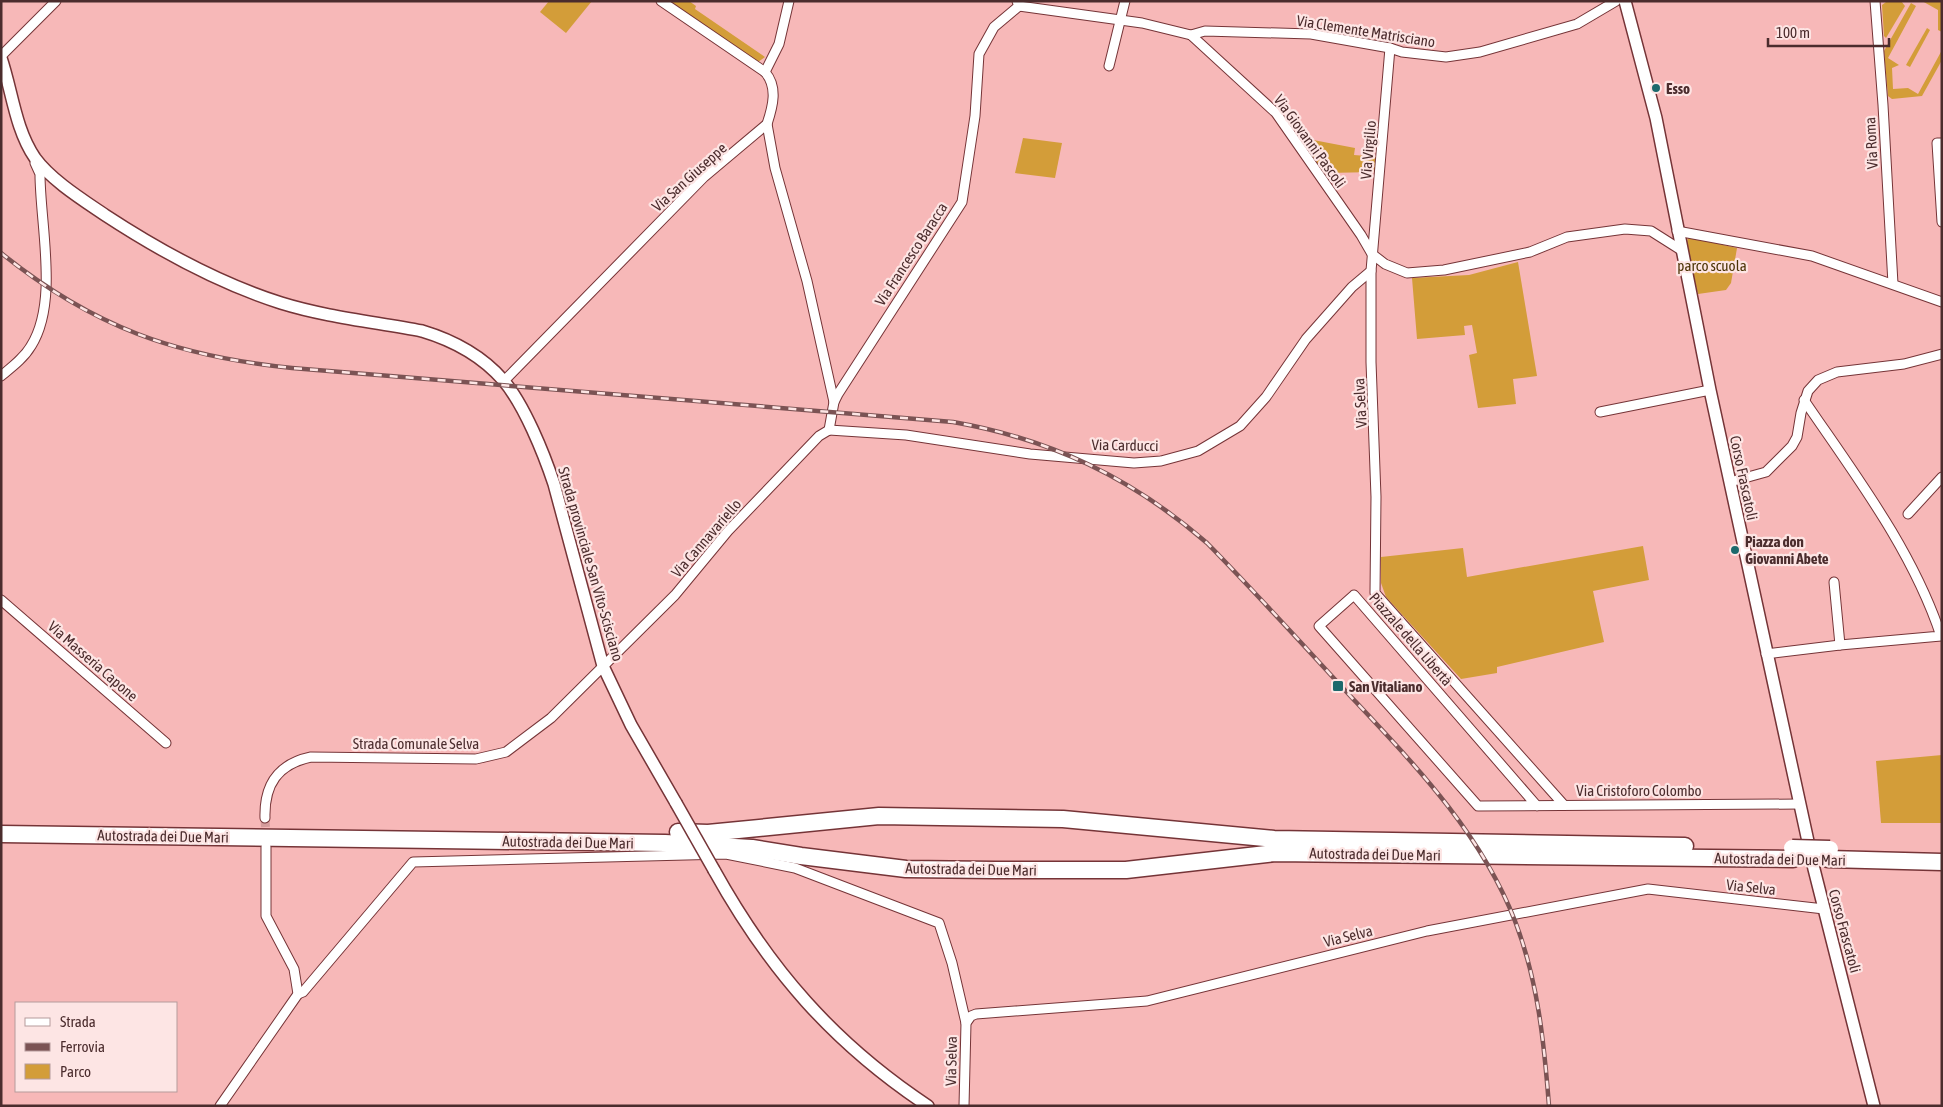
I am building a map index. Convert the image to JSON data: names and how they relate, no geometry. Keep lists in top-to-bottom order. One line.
{"streets":{"highway":["Autostrada dei Due Mari"],"street":["Via Clemente Matrisciano","Via Giovanni Pascoli","Via Roma","Via Virgilio","Via San Giuseppe","Via Francesco Baracca","Via Selva","Via Carducci","Corso Frascatoli","Via Cannavariello","Strada provinciale San Vito-Scisciano","Piazzale della Libertà","Via Masseria Capone","Strada Comunale Selva","Via Cristoforo Colombo"]},"crossings":[["Via Clemente Matrisciano","Via Giovanni Pascoli"],["Via Clemente Matrisciano","Via Virgilio"],["Via Giovanni Pascoli","Via Virgilio"],["Via Giovanni Pascoli","Via Selva"],["Via Virgilio","Via Selva"],["Via San Giuseppe","Strada provinciale San Vito-Scisciano"],["Via Francesco Baracca","Via Carducci"],["Via Francesco Baracca","Via Cannavariello"],["Via Selva","Via Carducci"],["Via Selva","Corso Frascatoli"],["Via Selva","Via Cristoforo Colombo"],["Via Carducci","Via Cannavariello"],["Corso Frascatoli","Via Cristoforo Colombo"],["Via Cannavariello","Strada provinciale San Vito-Scisciano"],["Via Cannavariello","Strada Comunale Selva"],["Strada provinciale San Vito-Scisciano","Strada Comunale Selva"],["Piazzale della Libertà","Via Cristoforo Colombo"]],"parks":["parco scuola"],"places":{"other":["Esso","Piazza don Giovanni Abete"],"transit":["San Vitaliano"]},"legend":["Strada","Ferrovia","Parco"],"scale_bar":"100 m"}
